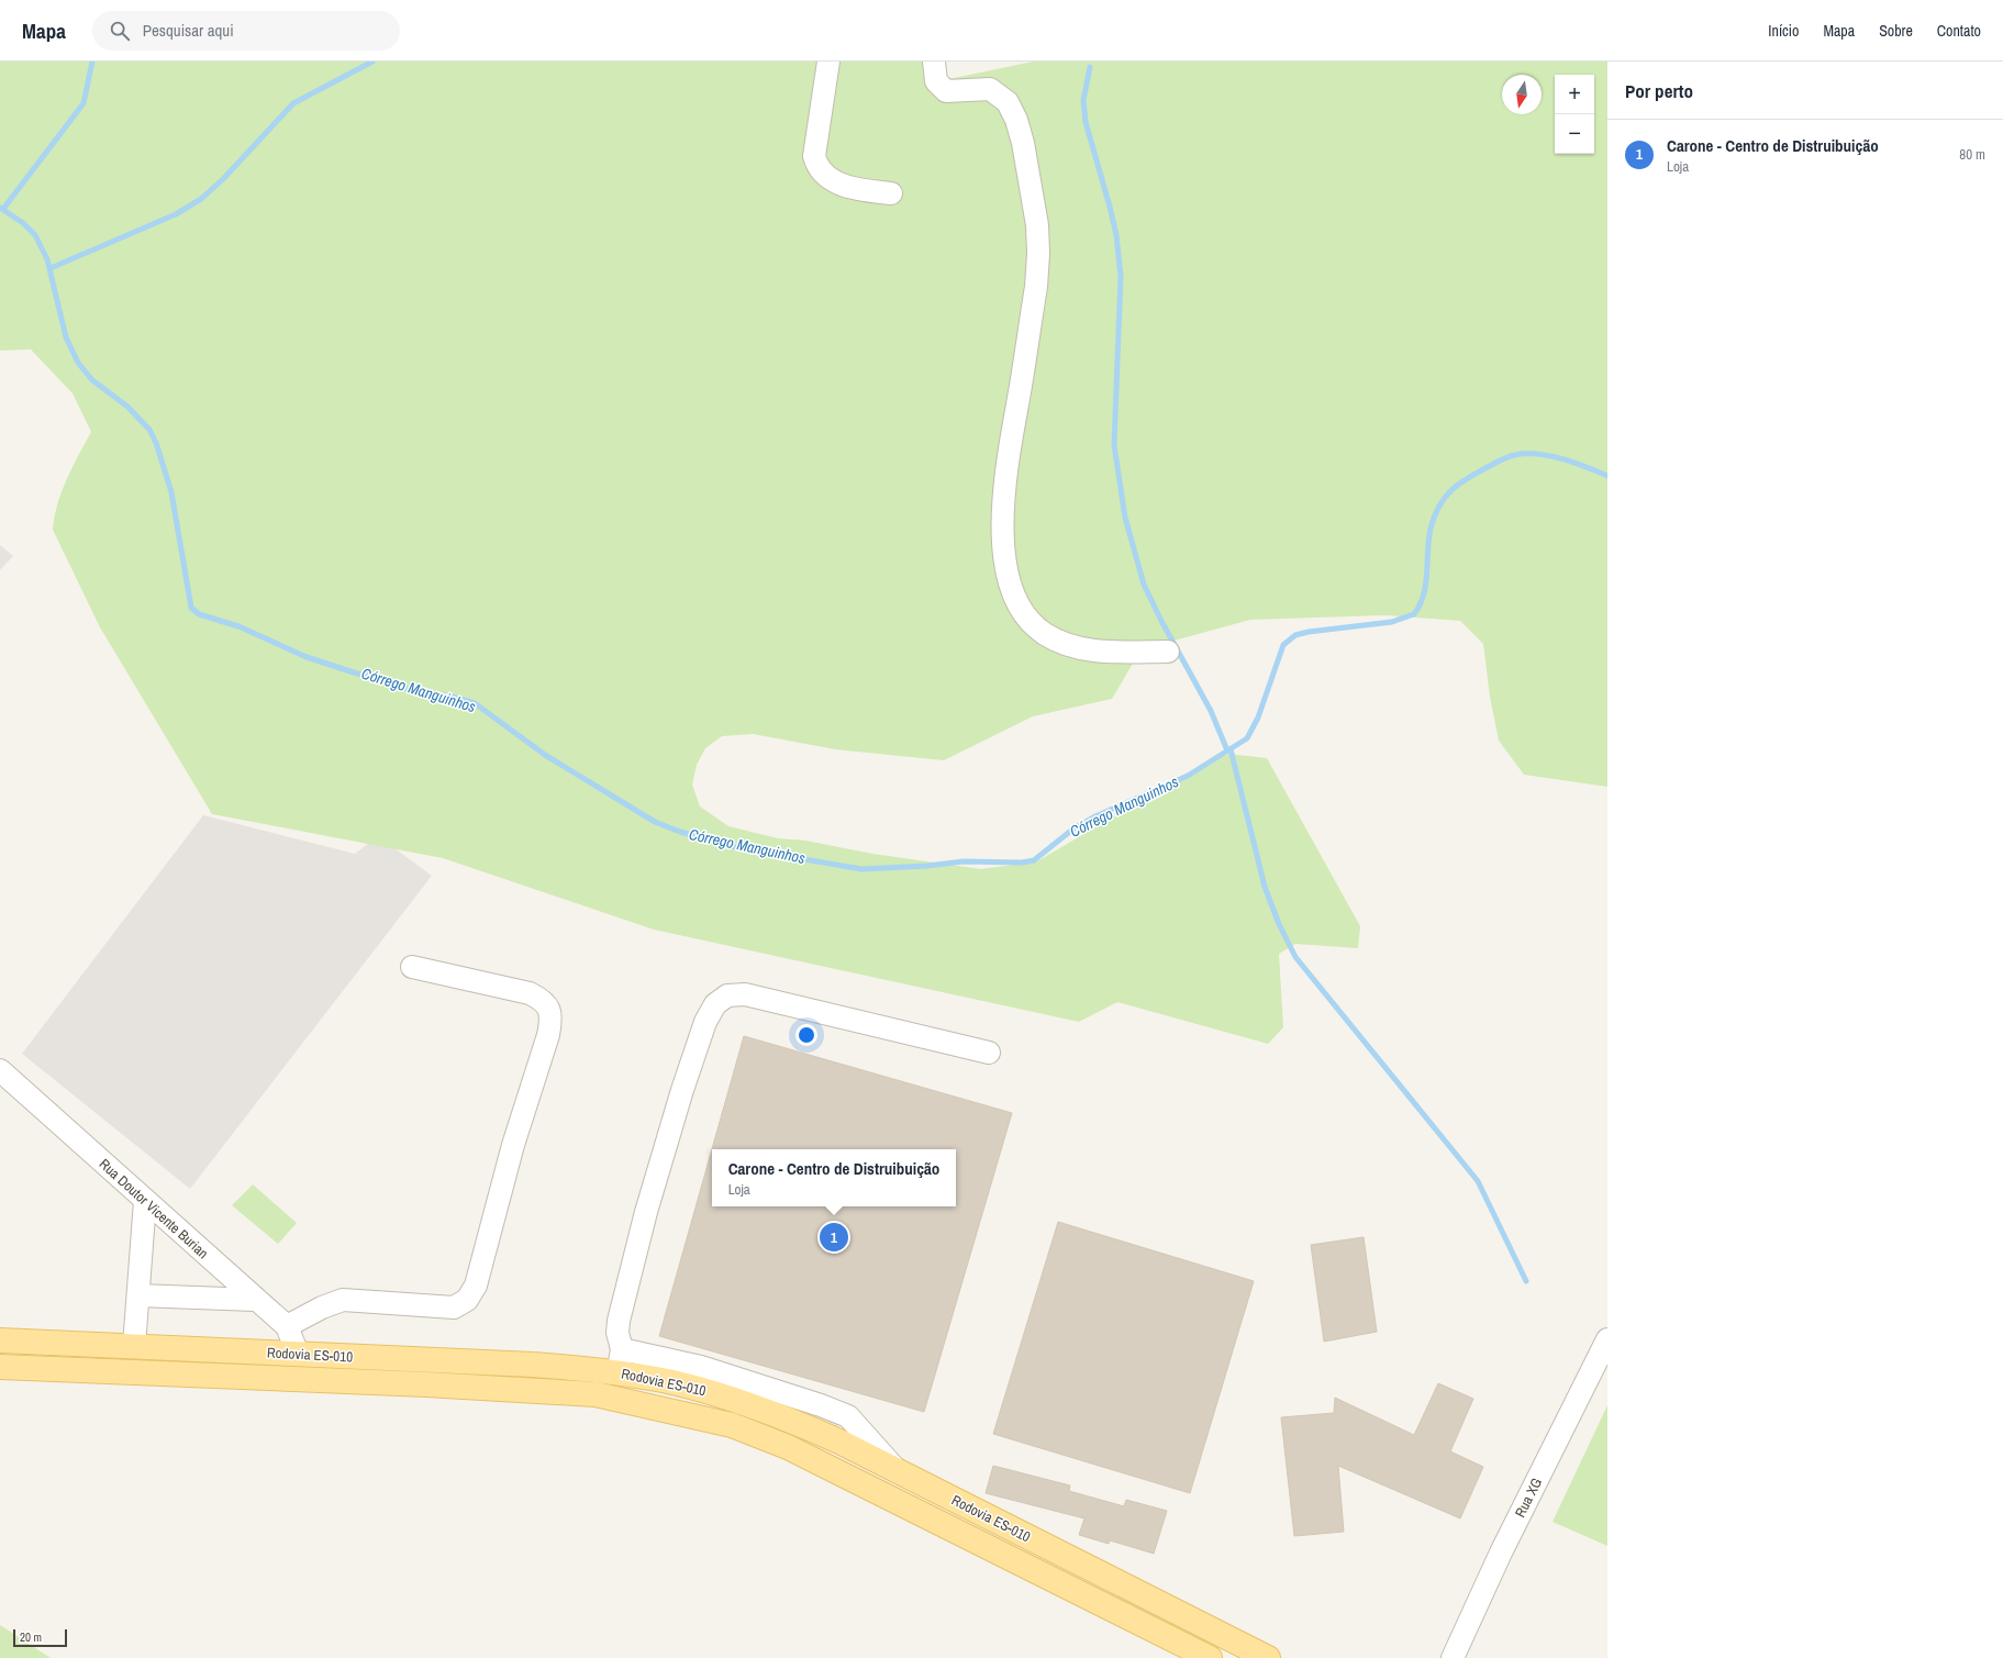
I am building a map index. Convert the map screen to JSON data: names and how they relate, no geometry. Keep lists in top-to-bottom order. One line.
{"streets":{"main road":["Rodovia ES-010"],"street":["Rua Doutor Vicente Burian","Rua XG"]},"crossings":[["Rua Doutor Vicente Burian","Rodovia ES-010"]],"water":["Córrego Manguinhos"],"scale_bar":"20 m","north":"bottom","page":{"header":"Mapa","search":"Pesquisar aqui","nav":["Início","Mapa","Sobre","Contato"],"heading":"Por perto","map_buttons":["+","−"],"list":[{"mark":"1","name":"Carone - Centro de Distruibuição","note":"Loja","value":"80 m"}],"popup":["Carone - Centro de Distruibuição","Loja"],"pins":"1","scale":"20 m"}}
